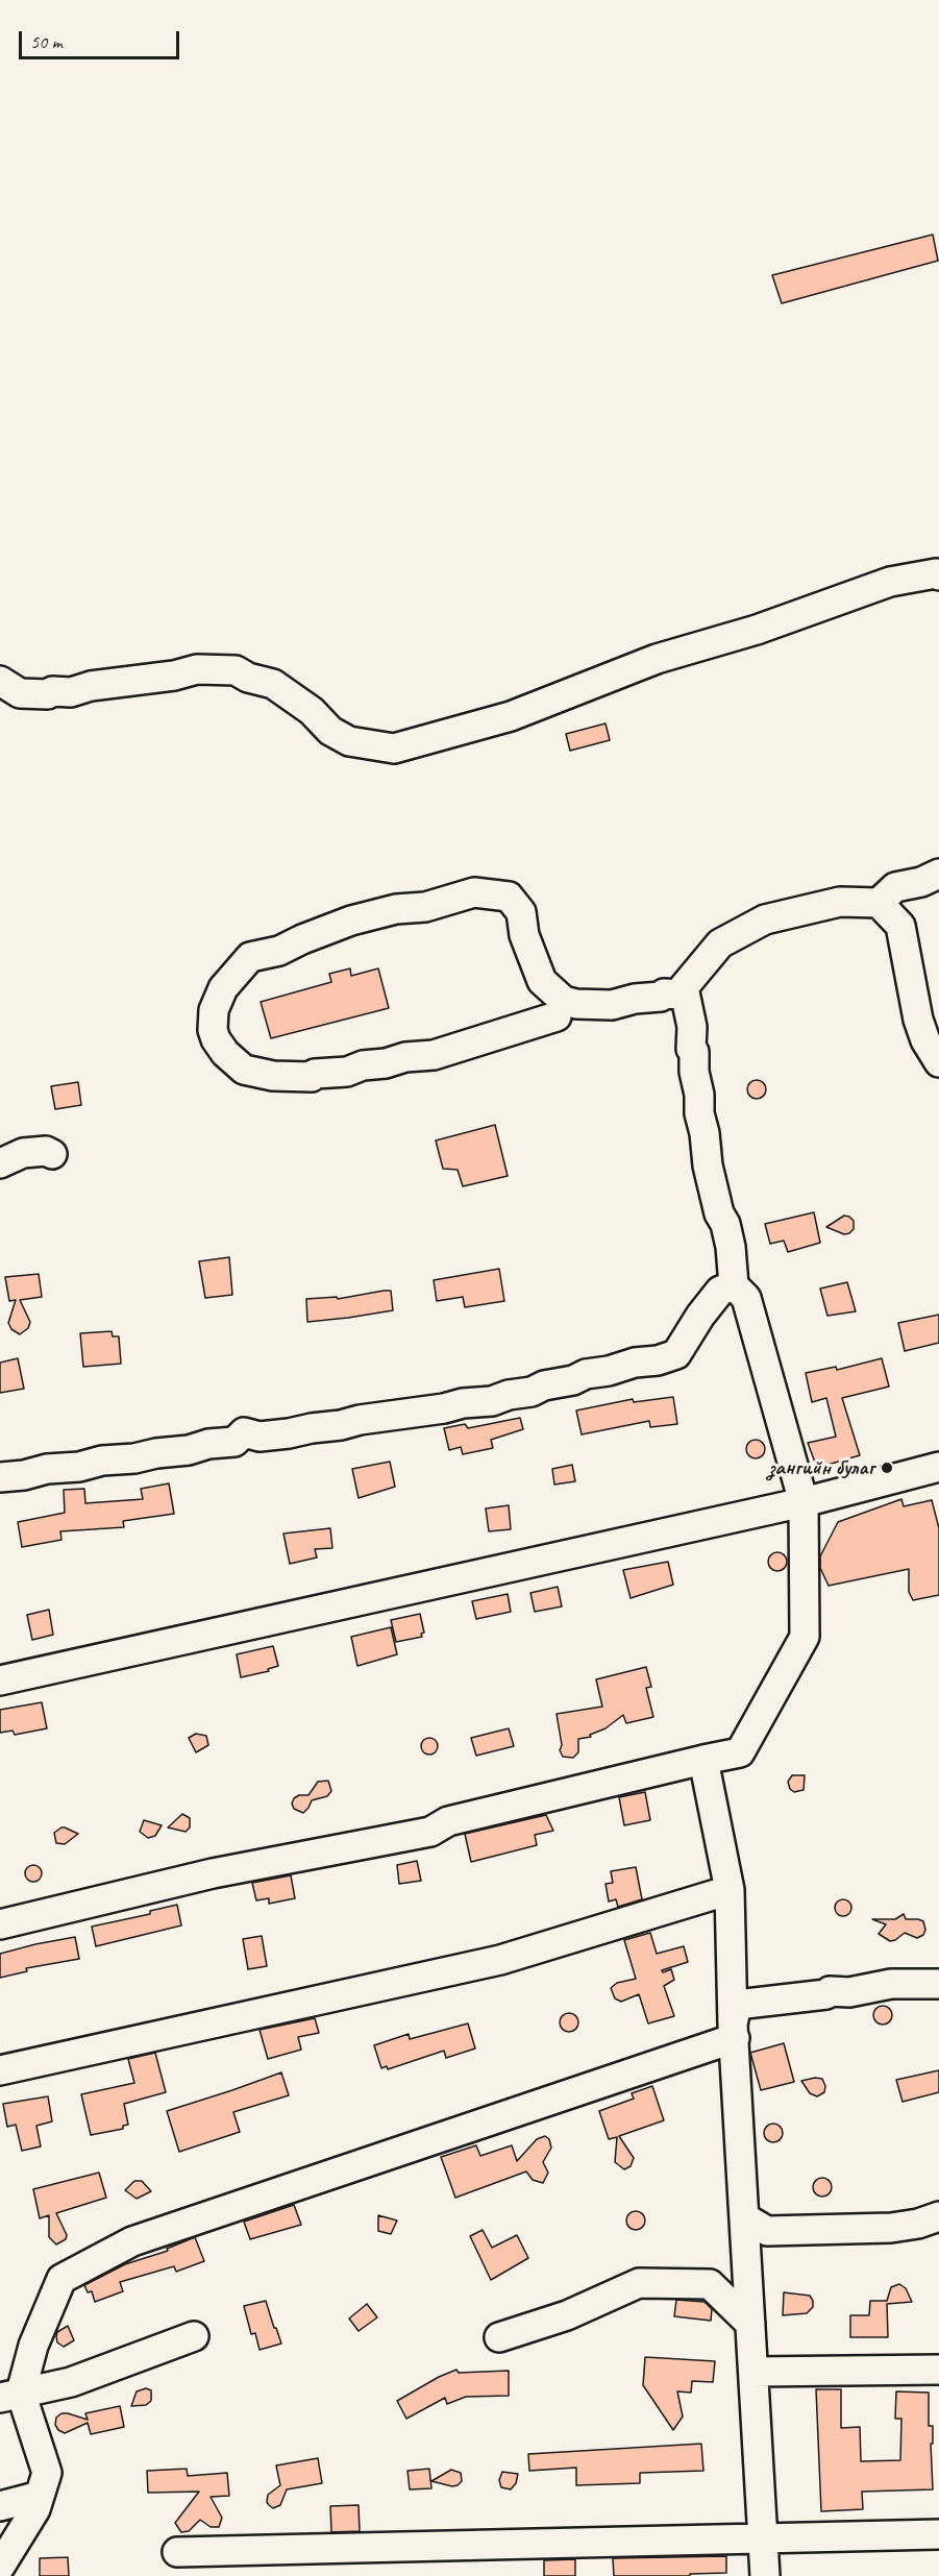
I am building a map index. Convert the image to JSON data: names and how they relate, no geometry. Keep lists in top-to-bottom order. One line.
{"places":["зангийн булаг"],"scale_bar":"50 m"}
